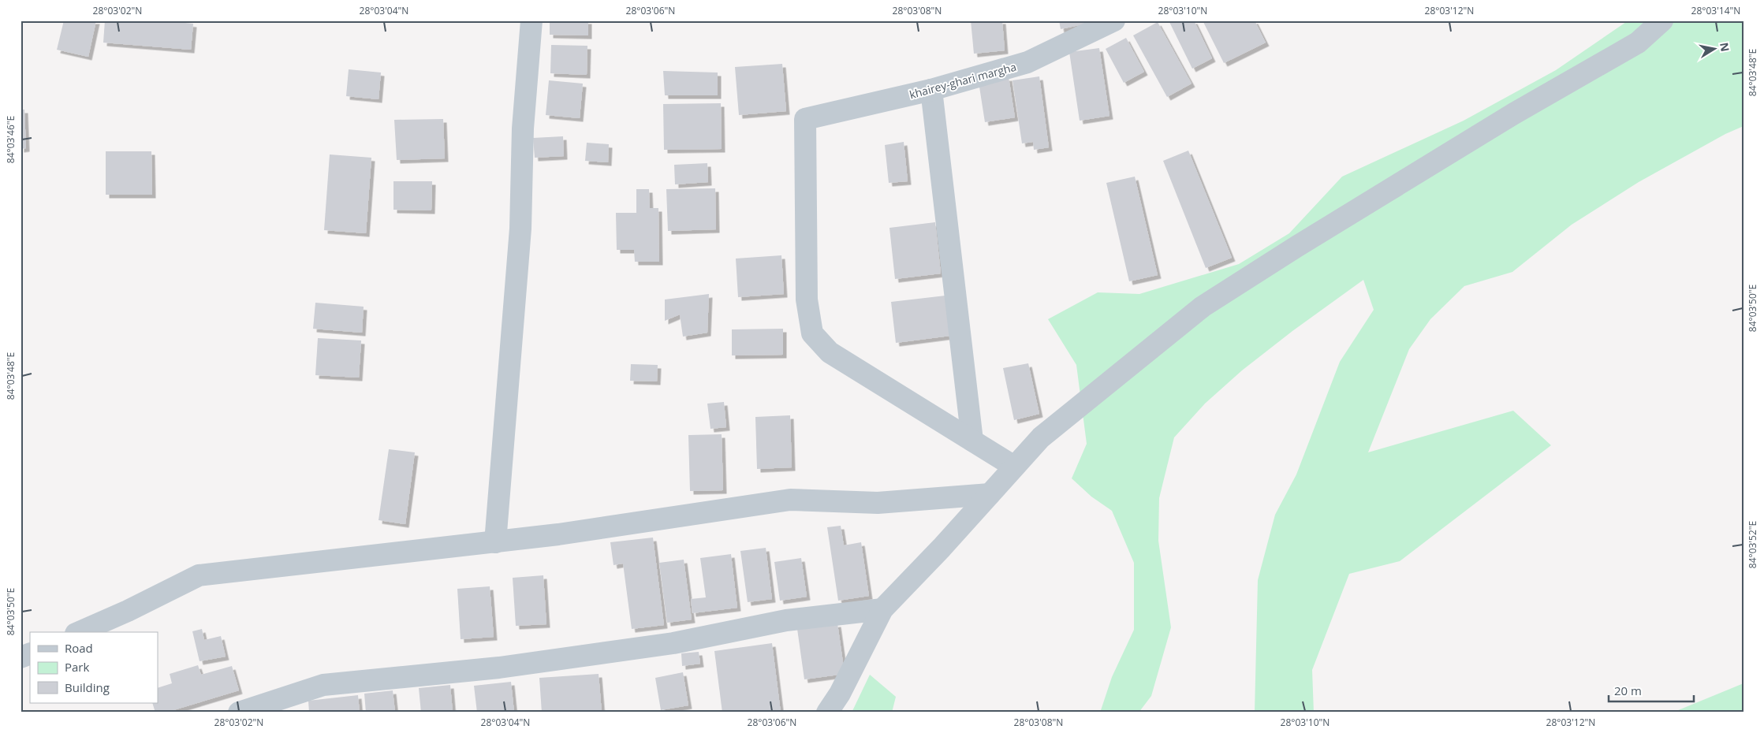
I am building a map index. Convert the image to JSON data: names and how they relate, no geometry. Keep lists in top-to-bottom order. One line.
{"streets":{"street":["khairey-ghari margha"]},"legend":["Road","Park","Building"],"scale_bar":"20 m","north":"right","coordinates":["28°03'02\"N","28°03'04\"N","28°03'06\"N","28°03'08\"N","28°03'10\"N","28°03'12\"N","28°03'14\"N","84°03'48\"E","84°03'46\"E","84°03'50\"E","84°03'52\"E"]}
